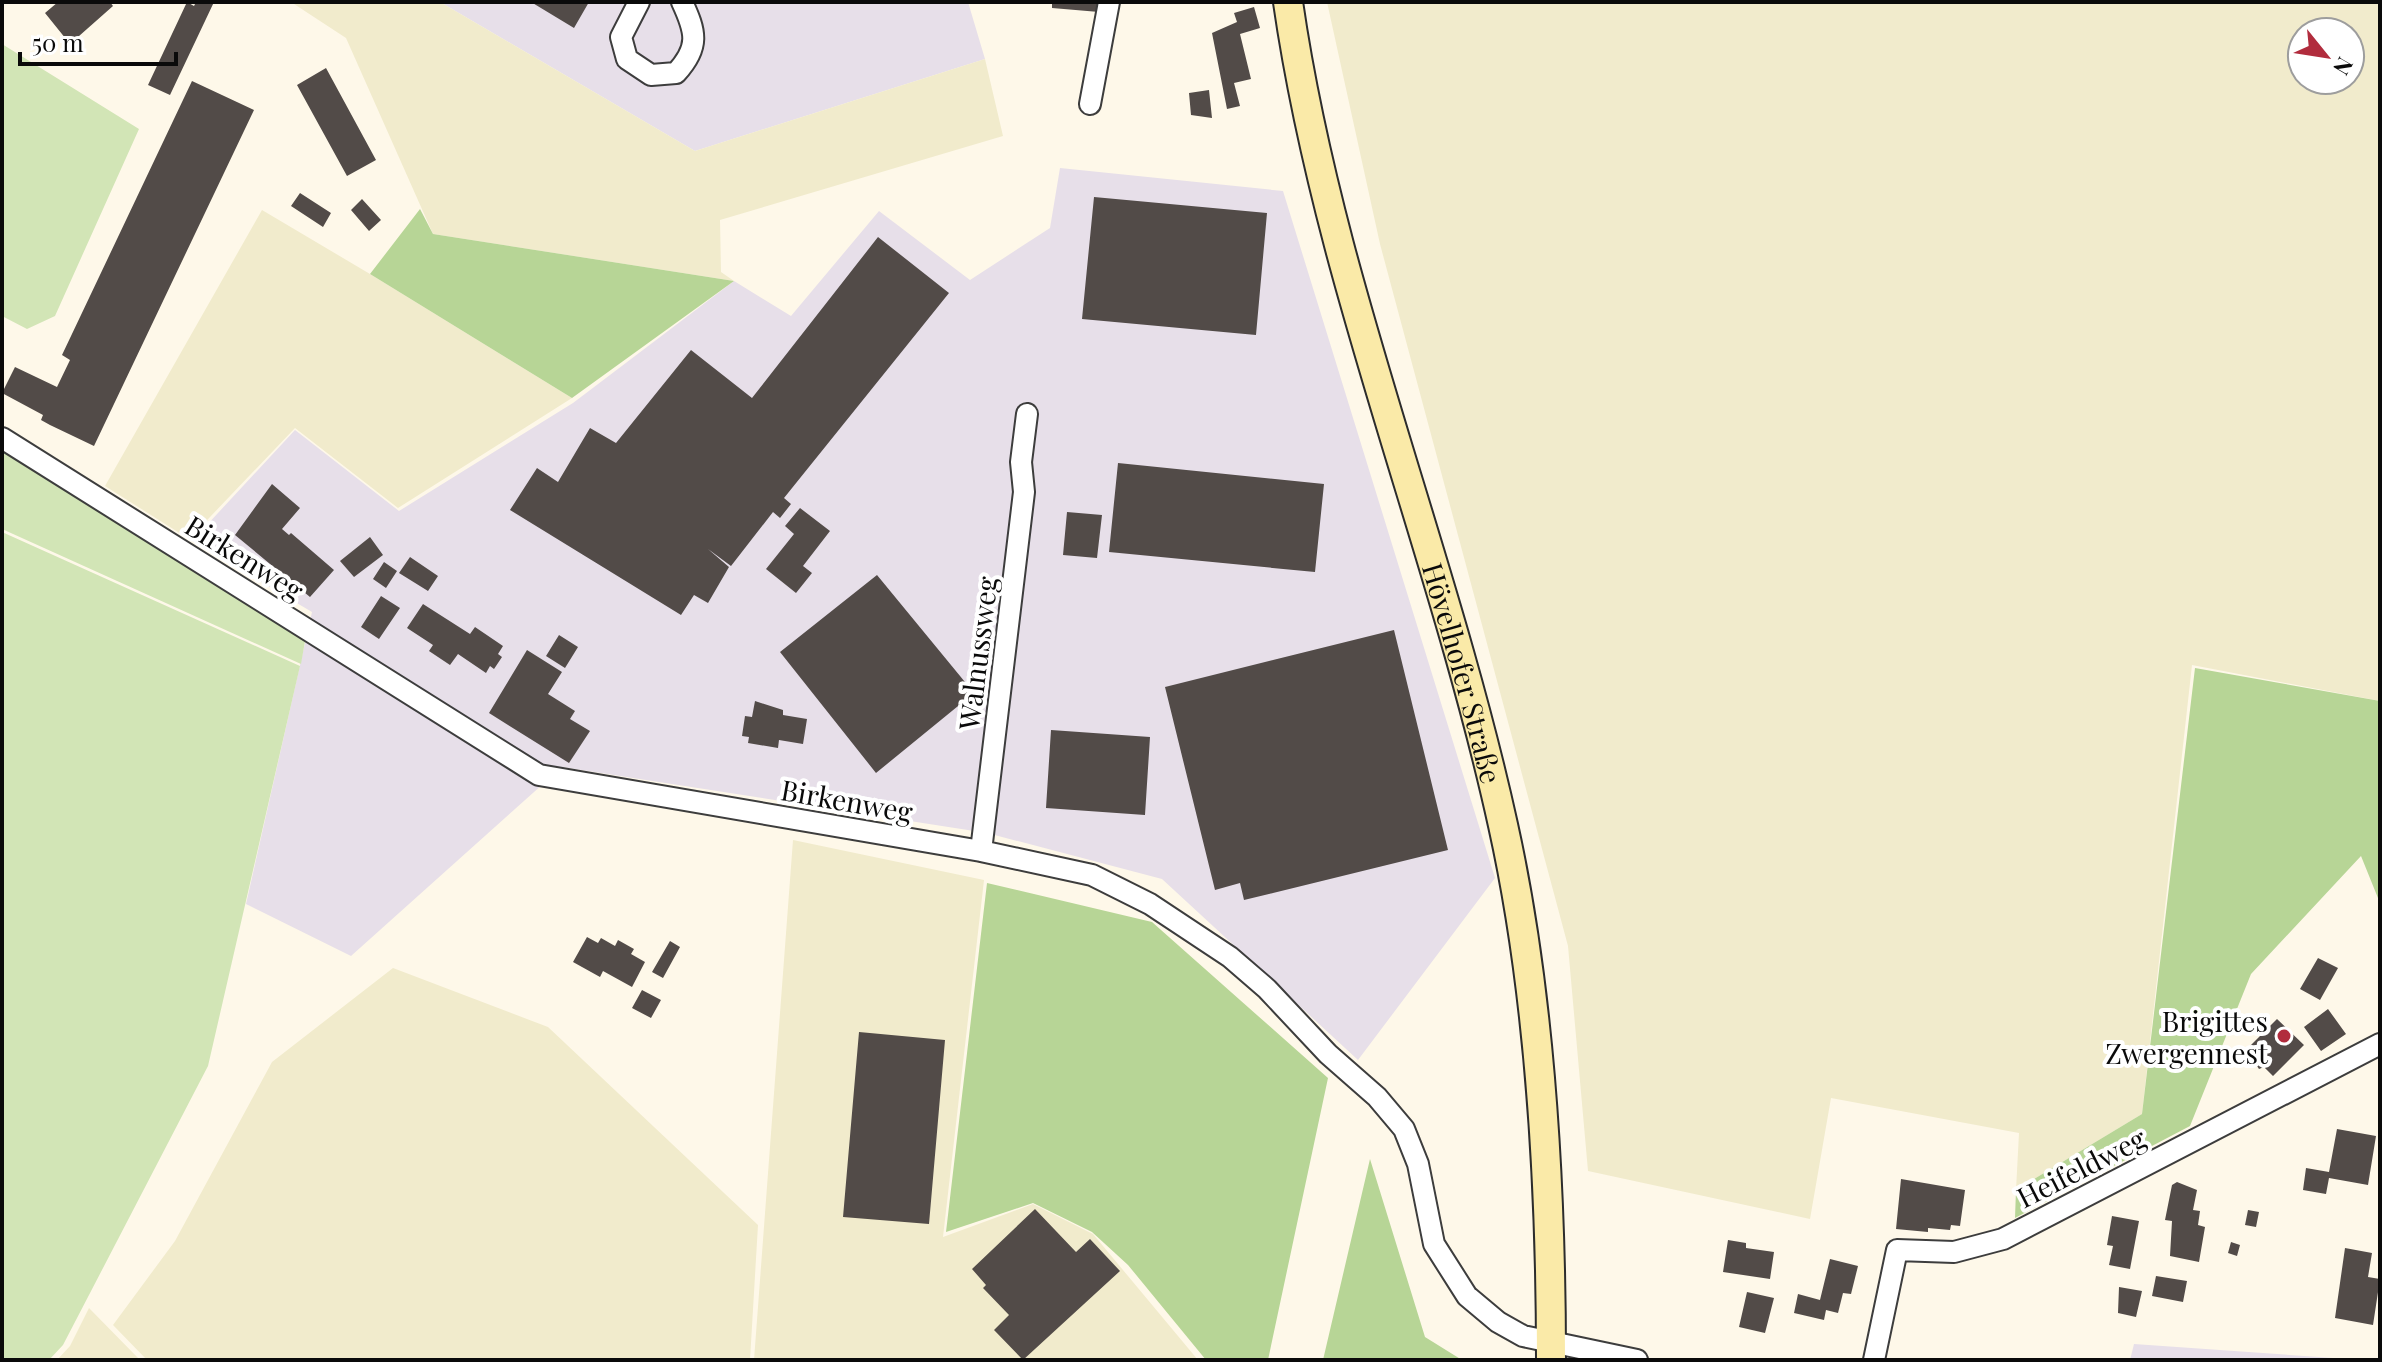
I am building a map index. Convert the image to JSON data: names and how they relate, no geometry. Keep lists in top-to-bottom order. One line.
{"streets":{"main road":["Hövelhofer Straße"],"street":["Birkenweg","Walnussweg","Heifeldweg"]},"crossings":[["Birkenweg","Walnussweg"],["Birkenweg","Hövelhofer Straße"]],"places":["Brigittes Zwergennest"],"scale_bar":"50 m","north":"bottom right"}
